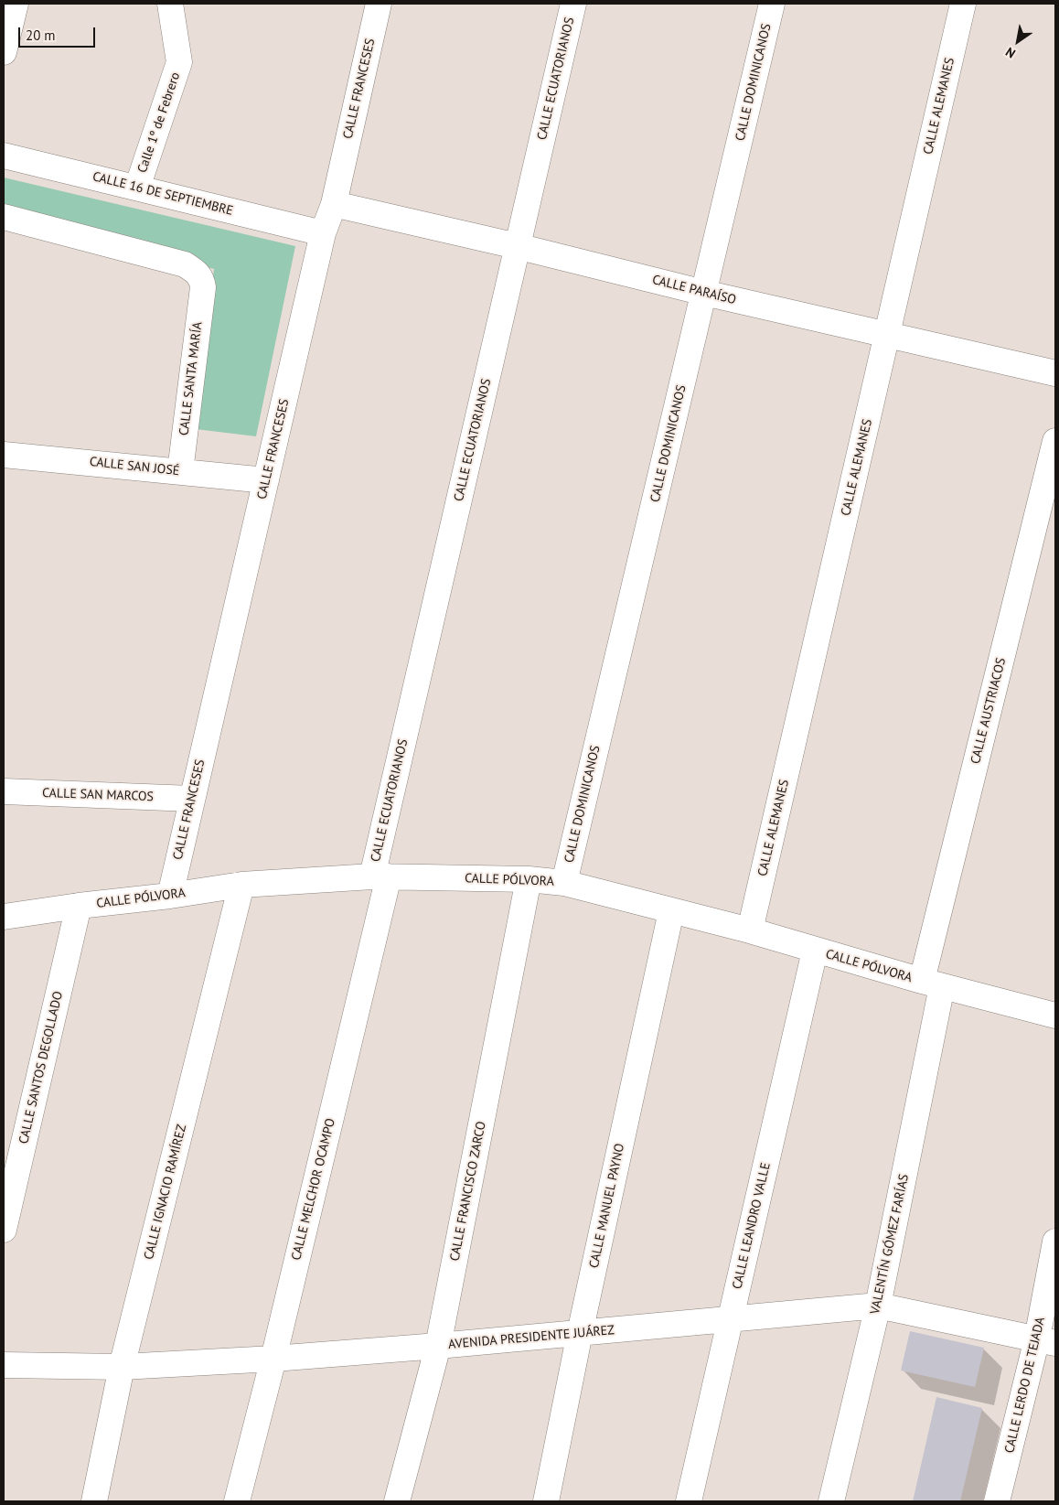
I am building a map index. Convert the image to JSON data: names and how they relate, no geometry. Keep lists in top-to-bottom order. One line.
{"streets":{"street":["CALLE ECUATORIANOS","CALLE DOMINICANOS","CALLE FRANCESES","CALLE ALEMANES","Calle 1º de Febrero","CALLE 16 DE SEPTIEMBRE","CALLE PARAÍSO","CALLE SANTA MARÍA","CALLE SAN JOSÉ","CALLE AUSTRIACOS","CALLE SAN MARCOS","CALLE PÓLVORA","CALLE SANTOS DEGOLLADO","CALLE MELCHOR OCAMPO","CALLE FRANCISCO ZARCO","CALLE IGNACIO RAMÍREZ","CALLE MANUEL PAYNO","CALLE LEANDRO VALLE","VALENTÍN GÓMEZ FARÍAS","AVENIDA PRESIDENTE JUÁREZ","CALLE LERDO DE TEJADA"]},"crossings":[["CALLE ECUATORIANOS","CALLE PARAÍSO"],["CALLE ECUATORIANOS","CALLE PÓLVORA"],["CALLE ECUATORIANOS","CALLE MELCHOR OCAMPO"],["CALLE DOMINICANOS","CALLE PARAÍSO"],["CALLE DOMINICANOS","CALLE PÓLVORA"],["CALLE FRANCESES","CALLE 16 DE SEPTIEMBRE"],["CALLE FRANCESES","CALLE PARAÍSO"],["CALLE FRANCESES","CALLE SAN JOSÉ"],["CALLE FRANCESES","CALLE SAN MARCOS"],["CALLE FRANCESES","CALLE PÓLVORA"],["CALLE ALEMANES","CALLE PARAÍSO"],["CALLE ALEMANES","CALLE PÓLVORA"],["Calle 1º de Febrero","CALLE 16 DE SEPTIEMBRE"],["CALLE SANTA MARÍA","CALLE SAN JOSÉ"],["CALLE AUSTRIACOS","CALLE PÓLVORA"],["CALLE AUSTRIACOS","VALENTÍN GÓMEZ FARÍAS"],["CALLE PÓLVORA","CALLE SANTOS DEGOLLADO"],["CALLE PÓLVORA","CALLE MELCHOR OCAMPO"],["CALLE PÓLVORA","CALLE FRANCISCO ZARCO"],["CALLE PÓLVORA","CALLE IGNACIO RAMÍREZ"],["CALLE PÓLVORA","CALLE MANUEL PAYNO"],["CALLE PÓLVORA","CALLE LEANDRO VALLE"],["CALLE PÓLVORA","VALENTÍN GÓMEZ FARÍAS"],["CALLE MELCHOR OCAMPO","AVENIDA PRESIDENTE JUÁREZ"],["CALLE FRANCISCO ZARCO","AVENIDA PRESIDENTE JUÁREZ"],["CALLE IGNACIO RAMÍREZ","AVENIDA PRESIDENTE JUÁREZ"],["CALLE MANUEL PAYNO","AVENIDA PRESIDENTE JUÁREZ"],["CALLE LEANDRO VALLE","AVENIDA PRESIDENTE JUÁREZ"],["VALENTÍN GÓMEZ FARÍAS","AVENIDA PRESIDENTE JUÁREZ"],["AVENIDA PRESIDENTE JUÁREZ","CALLE LERDO DE TEJADA"]],"scale_bar":"20 m","north":"bottom left"}
